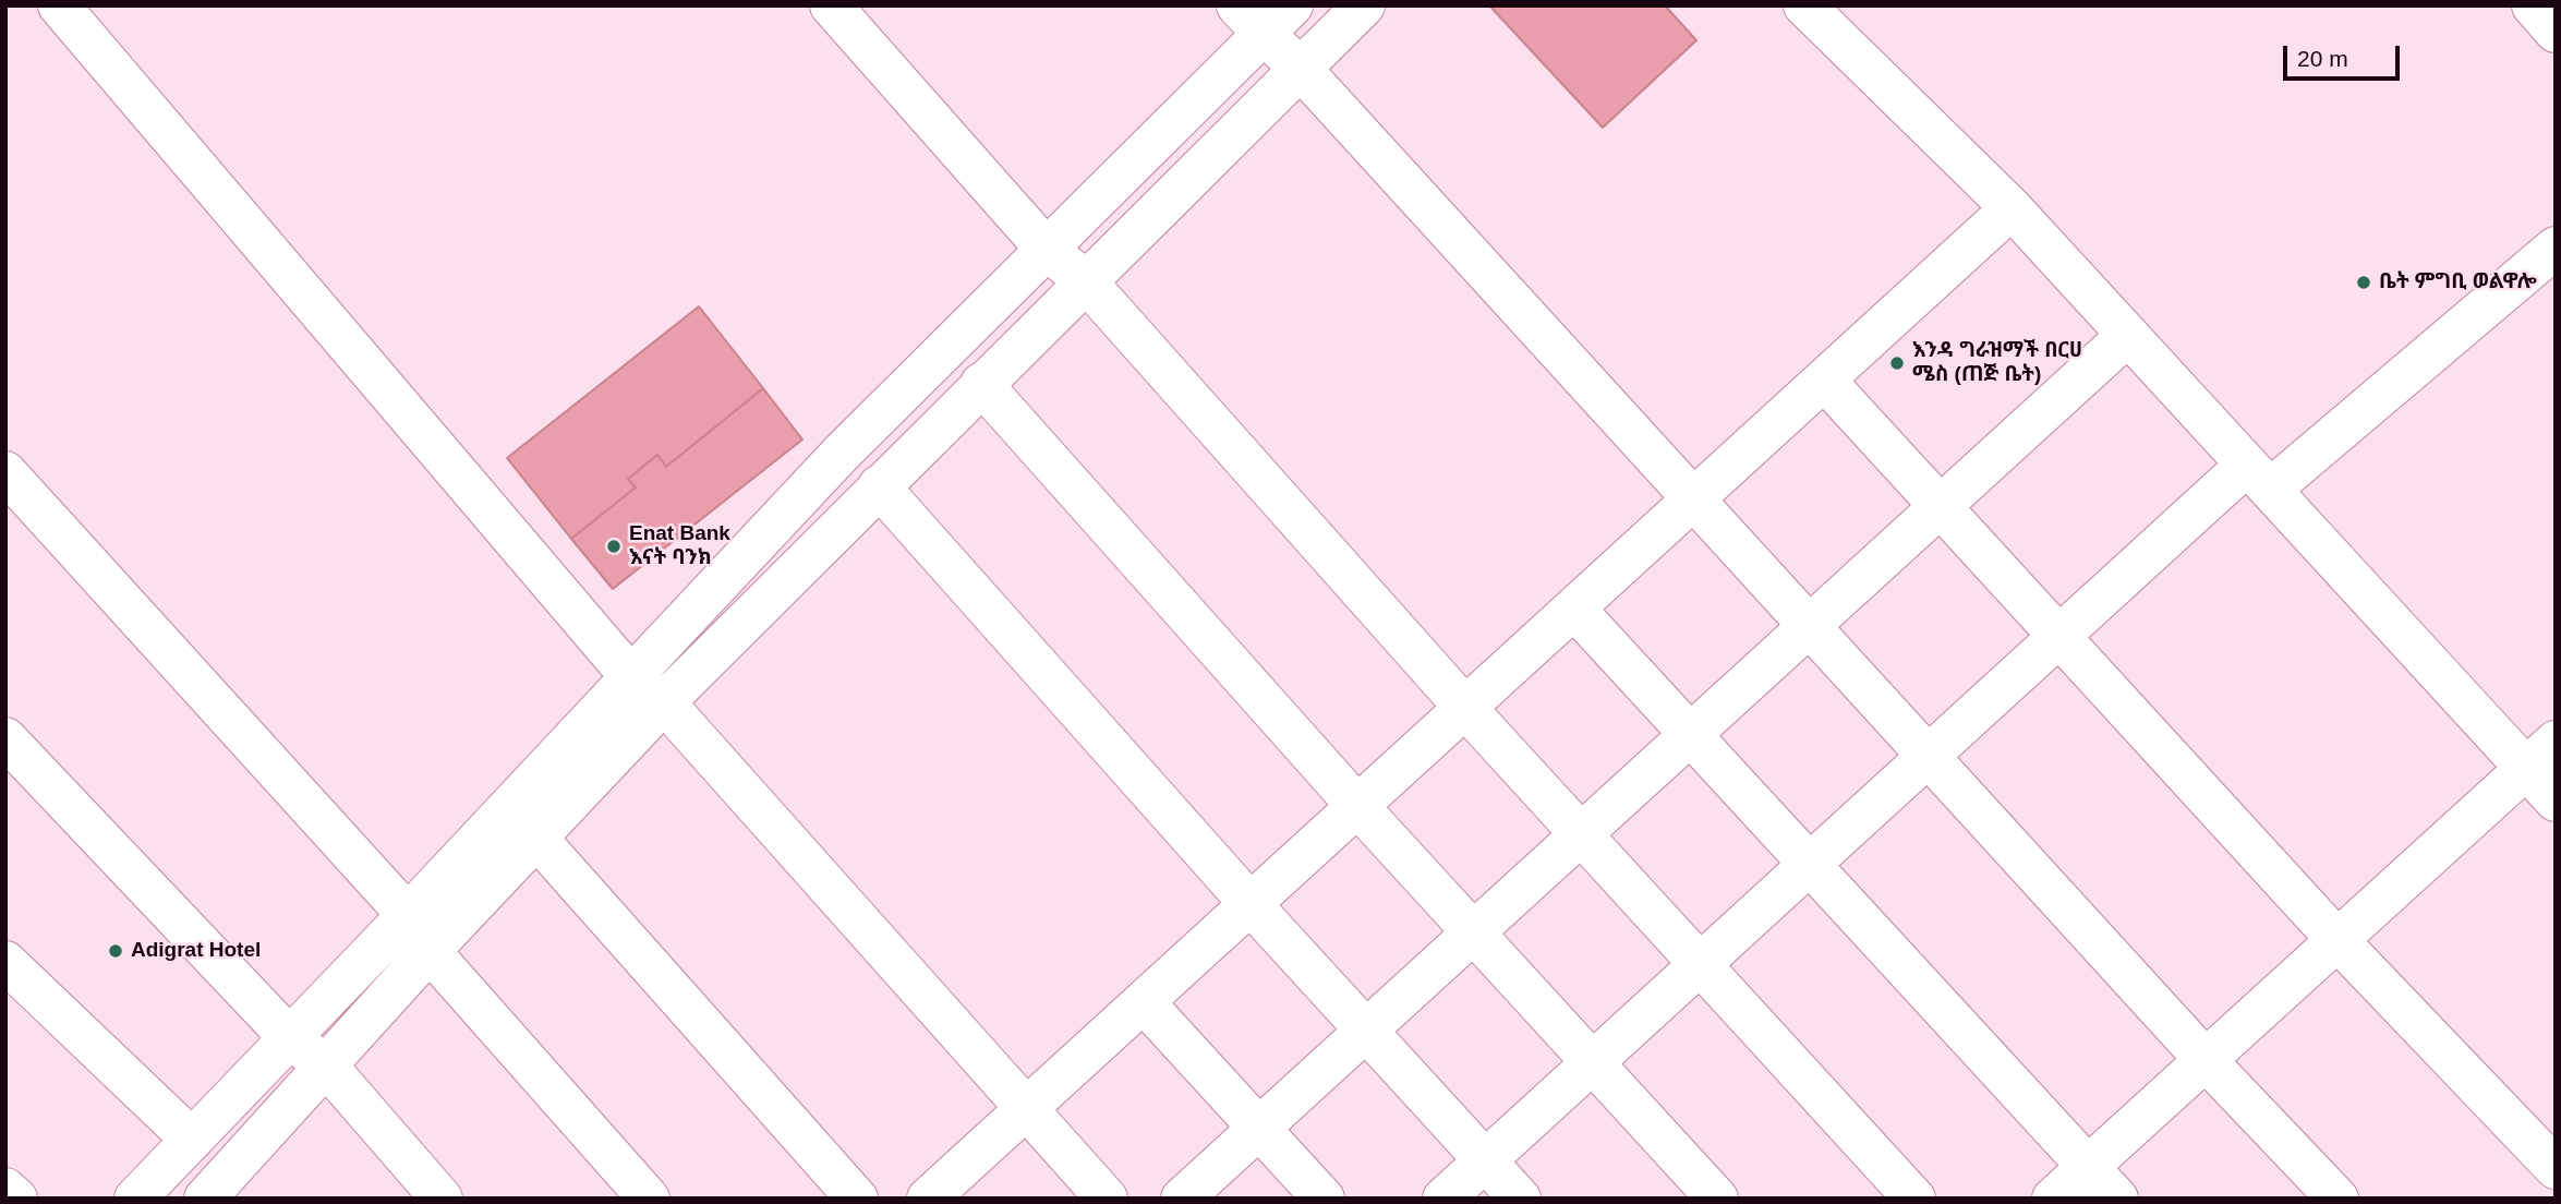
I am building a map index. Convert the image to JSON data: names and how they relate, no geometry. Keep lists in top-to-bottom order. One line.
{"places":["ቤት ምግቢ ወልዋሎ","እንዳ ግራዝማች በርሀ ሜስ (ጠጅ ቤት)","Enat Bank እናት ባንክ","Adigrat Hotel"],"scale_bar":"20 m"}
